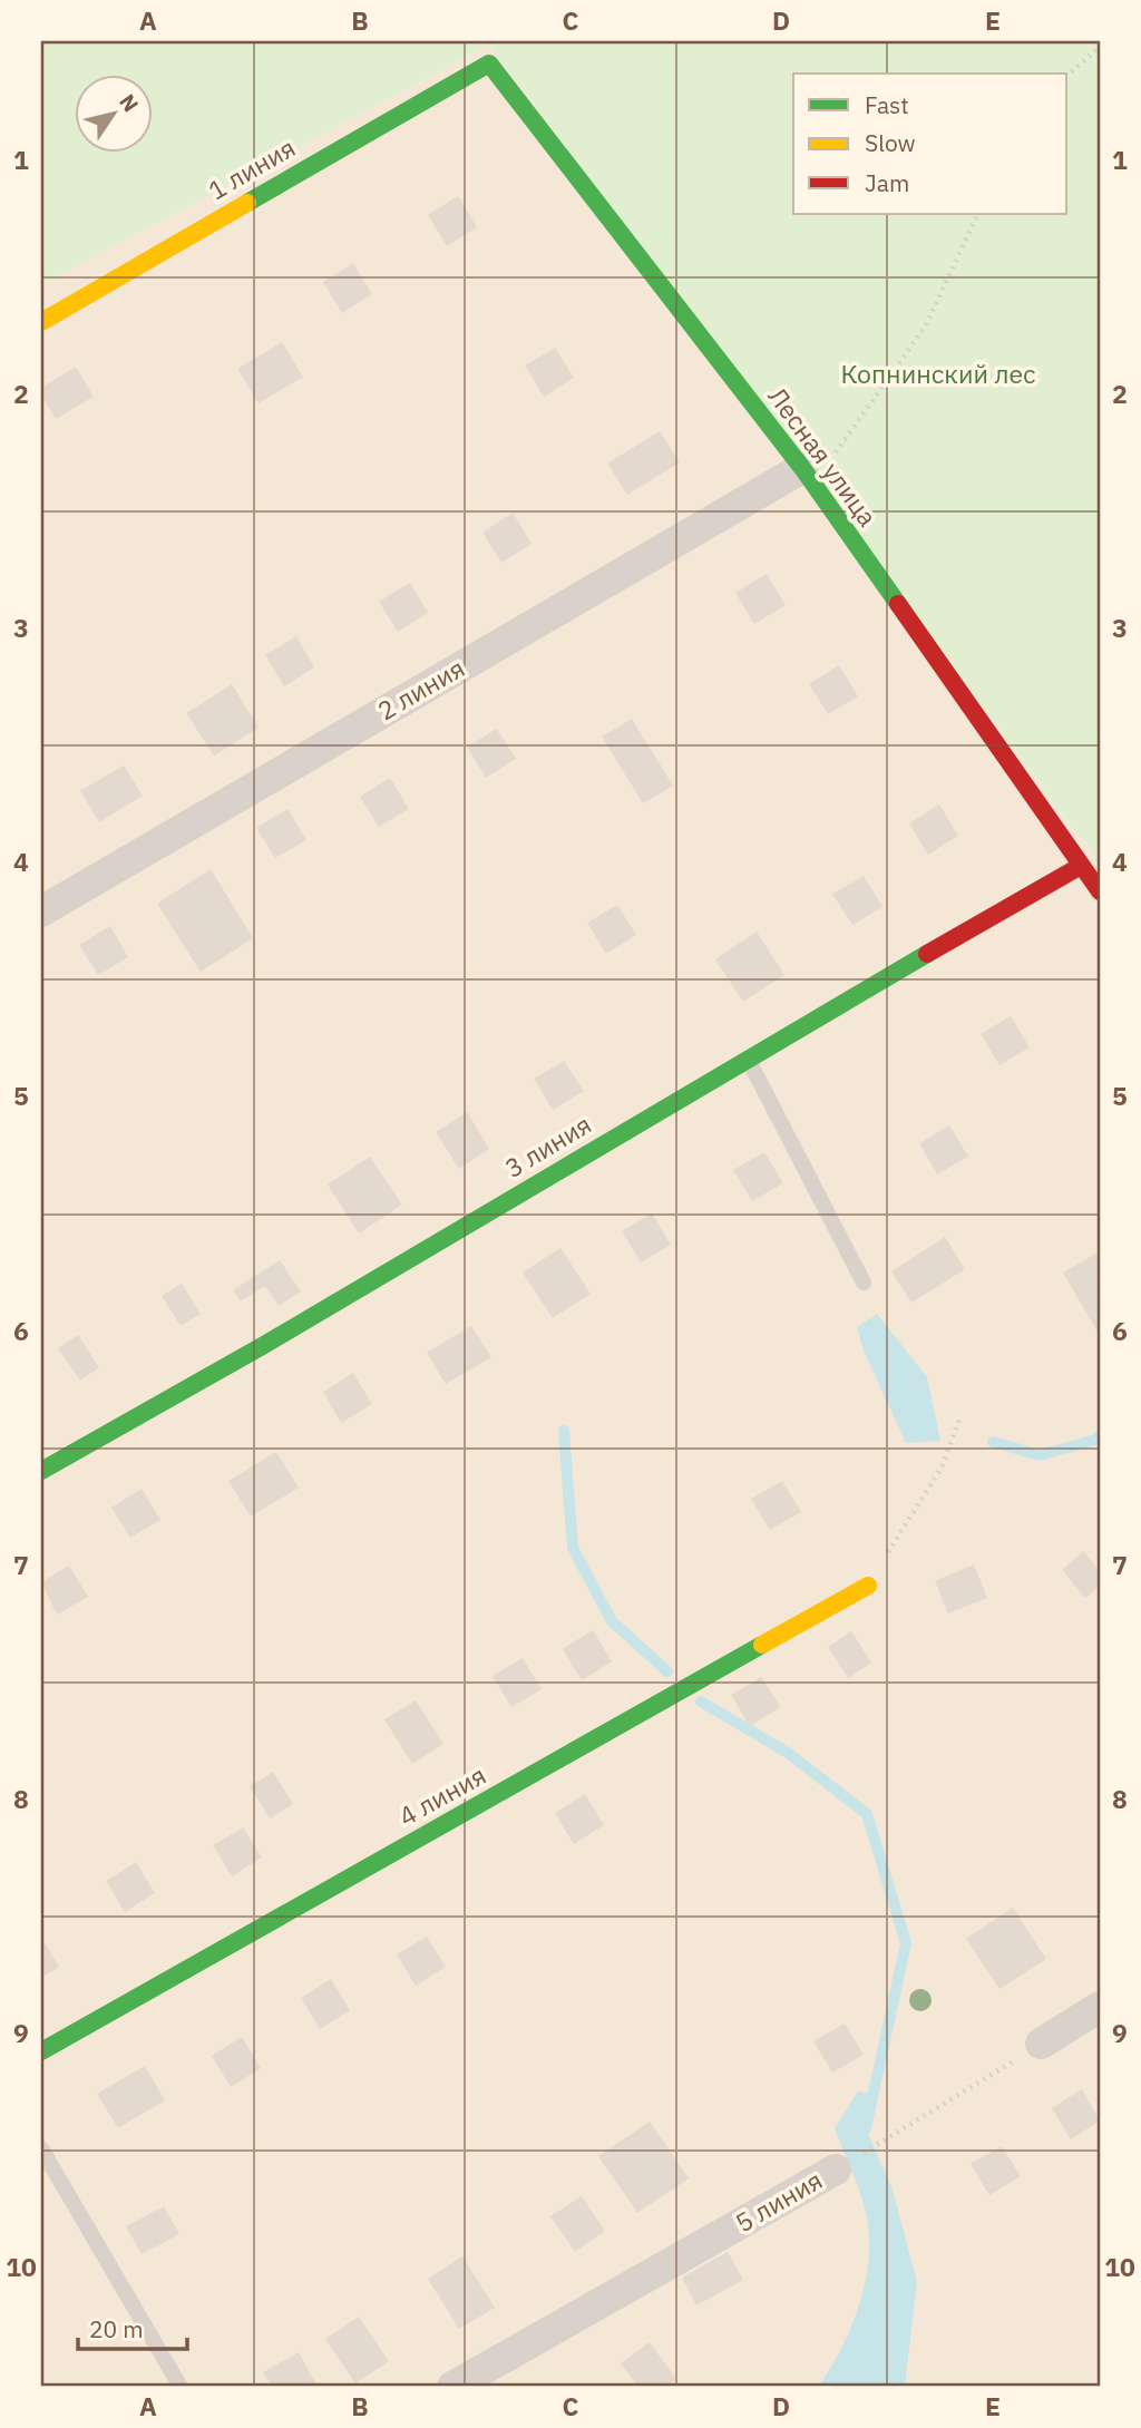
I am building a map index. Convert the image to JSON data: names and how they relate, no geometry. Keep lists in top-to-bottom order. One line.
{"streets":{"street":["1 линия","Лесная улица","2 линия","3 линия","4 линия","5 линия"]},"crossings":[["1 линия","Лесная улица"],["Лесная улица","2 линия"],["Лесная улица","3 линия"]],"parks":["Копнинский лес"],"legend":["Fast","Slow","Jam"],"scale_bar":"20 m","north":"top right","grid":{"columns":["A","B","C","D","E"],"rows":["1","2","3","4","5","6","7","8","9","10"]}}
